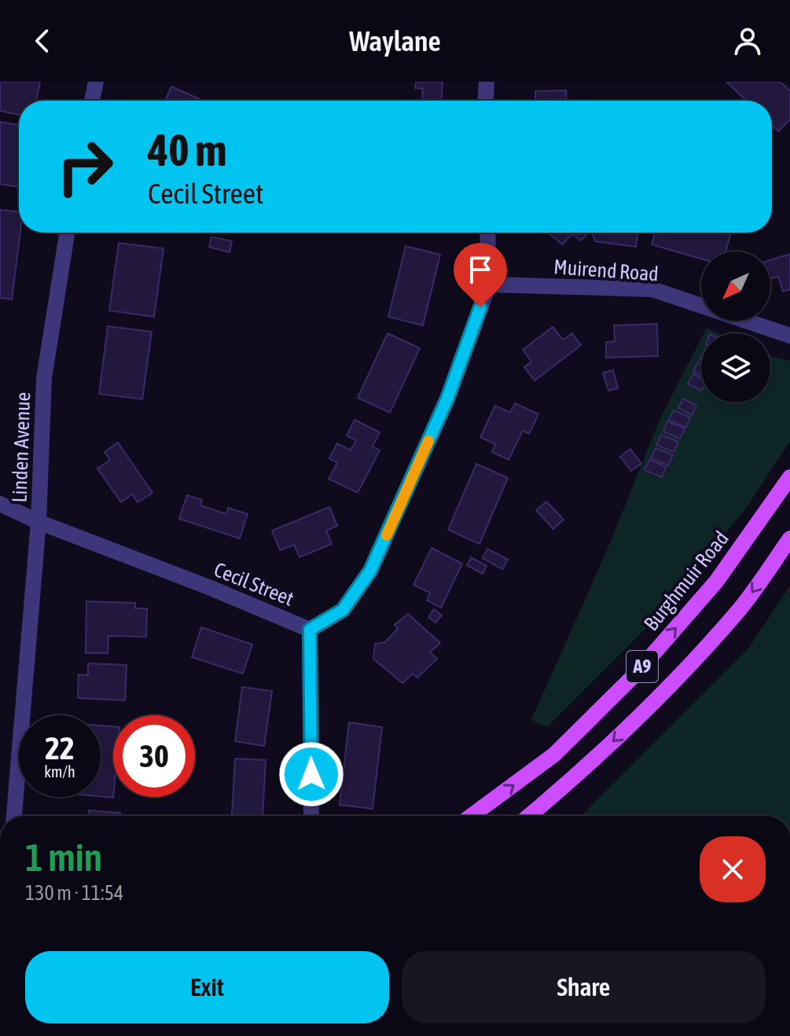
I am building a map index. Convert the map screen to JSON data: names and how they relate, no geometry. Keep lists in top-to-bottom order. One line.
{"streets":{"main road":["Burghmuir Road","A9"],"street":["Muirend Road","Linden Avenue","Cecil Street"]},"crossings":[["Muirend Road","Cecil Street"],["Linden Avenue","Cecil Street"]],"north":"bottom left","page":{"header":"Waylane","turn":["40 m","Cecil Street"],"speed":"22 km/h","limit":"30","heading":["1 min","130 m · 11:54"],"buttons":["Exit","Share"]}}
